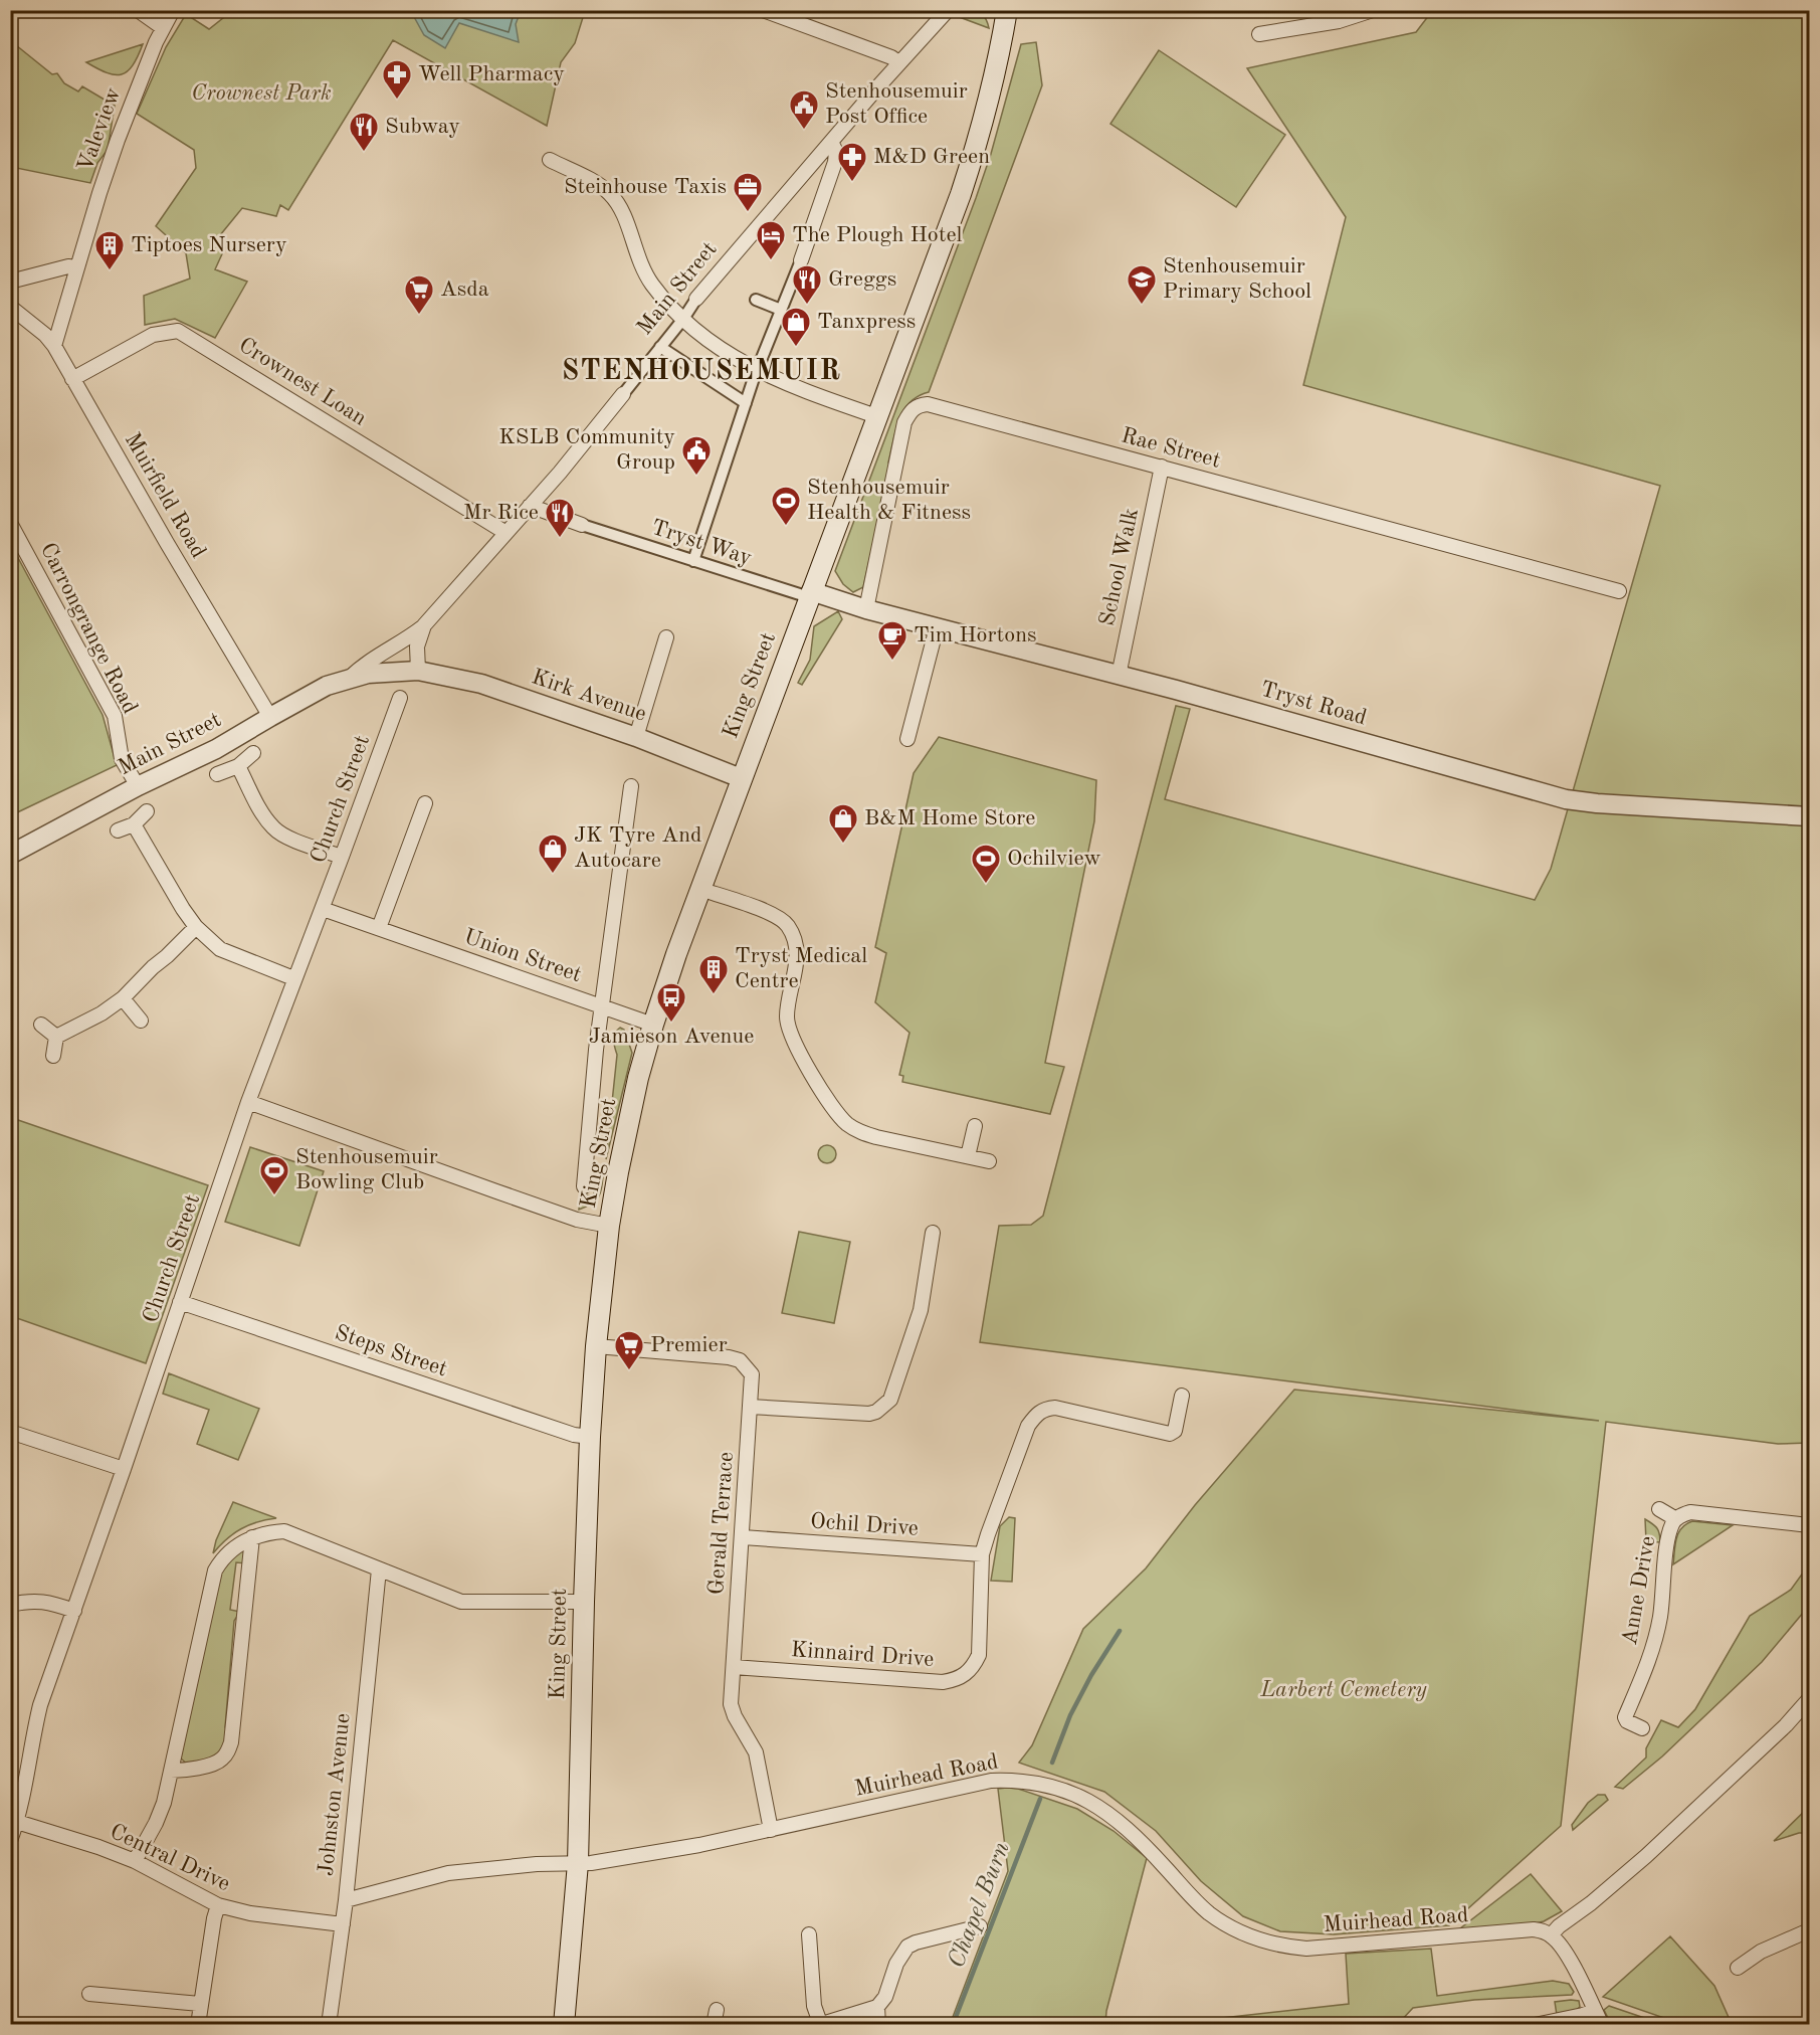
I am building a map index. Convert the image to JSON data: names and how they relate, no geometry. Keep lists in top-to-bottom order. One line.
{"streets":{"main road":["King Street"],"street":["Valeview","Main Street","Crownest Loan","Rae Street","Muirfield Road","Tryst Way","School Walk","Carrongrange Road","Kirk Avenue","Tryst Road","Church Street","Union Street","Steps Street","Gerald Terrace","Ochil Drive","Anne Drive","Kinnaird Drive","Muirhead Road","Johnston Avenue","Central Drive"]},"crossings":[["Valeview","Muirfield Road"],["Main Street","Crownest Loan"],["Main Street","Muirfield Road"],["Main Street","Carrongrange Road"],["Main Street","Kirk Avenue"],["Crownest Loan","Muirfield Road"],["Rae Street","School Walk"],["Rae Street","Tryst Road"],["Tryst Way","King Street"],["Tryst Way","Tryst Road"],["School Walk","Tryst Road"],["King Street","Kirk Avenue"],["King Street","Tryst Road"],["King Street","Union Street"],["King Street","Steps Street"],["King Street","Gerald Terrace"],["King Street","Muirhead Road"],["Church Street","Union Street"],["Church Street","Steps Street"],["Church Street","Central Drive"],["Gerald Terrace","Ochil Drive"],["Gerald Terrace","Kinnaird Drive"],["Gerald Terrace","Muirhead Road"],["Ochil Drive","Kinnaird Drive"],["Muirhead Road","Johnston Avenue"],["Johnston Avenue","Central Drive"]],"districts":["STENHOUSEMUIR"],"water":["Chapel Burn"],"parks":["Crownest Park","Larbert Cemetery"],"places":{"pharmacy":["Well Pharmacy","M&D Green"],"public building":["Stenhousemuir Post Office","KSLB Community Group"],"restaurant":["Subway","Greggs","Mr Rice"],"office":["Steinhouse Taxis"],"hotel":["The Plough Hotel"],"building":["Tiptoes Nursery","Tryst Medical Centre"],"school or university":["Stenhousemuir Primary School"],"supermarket":["Asda","Premier"],"shop":["Tanxpress","B&M Home Store","JK Tyre And Autocare"],"sports":["Stenhousemuir Health & Fitness","Ochilview","Stenhousemuir Bowling Club"],"cafe":["Tim Hortons"],"bus stop":["Jamieson Avenue"]}}
